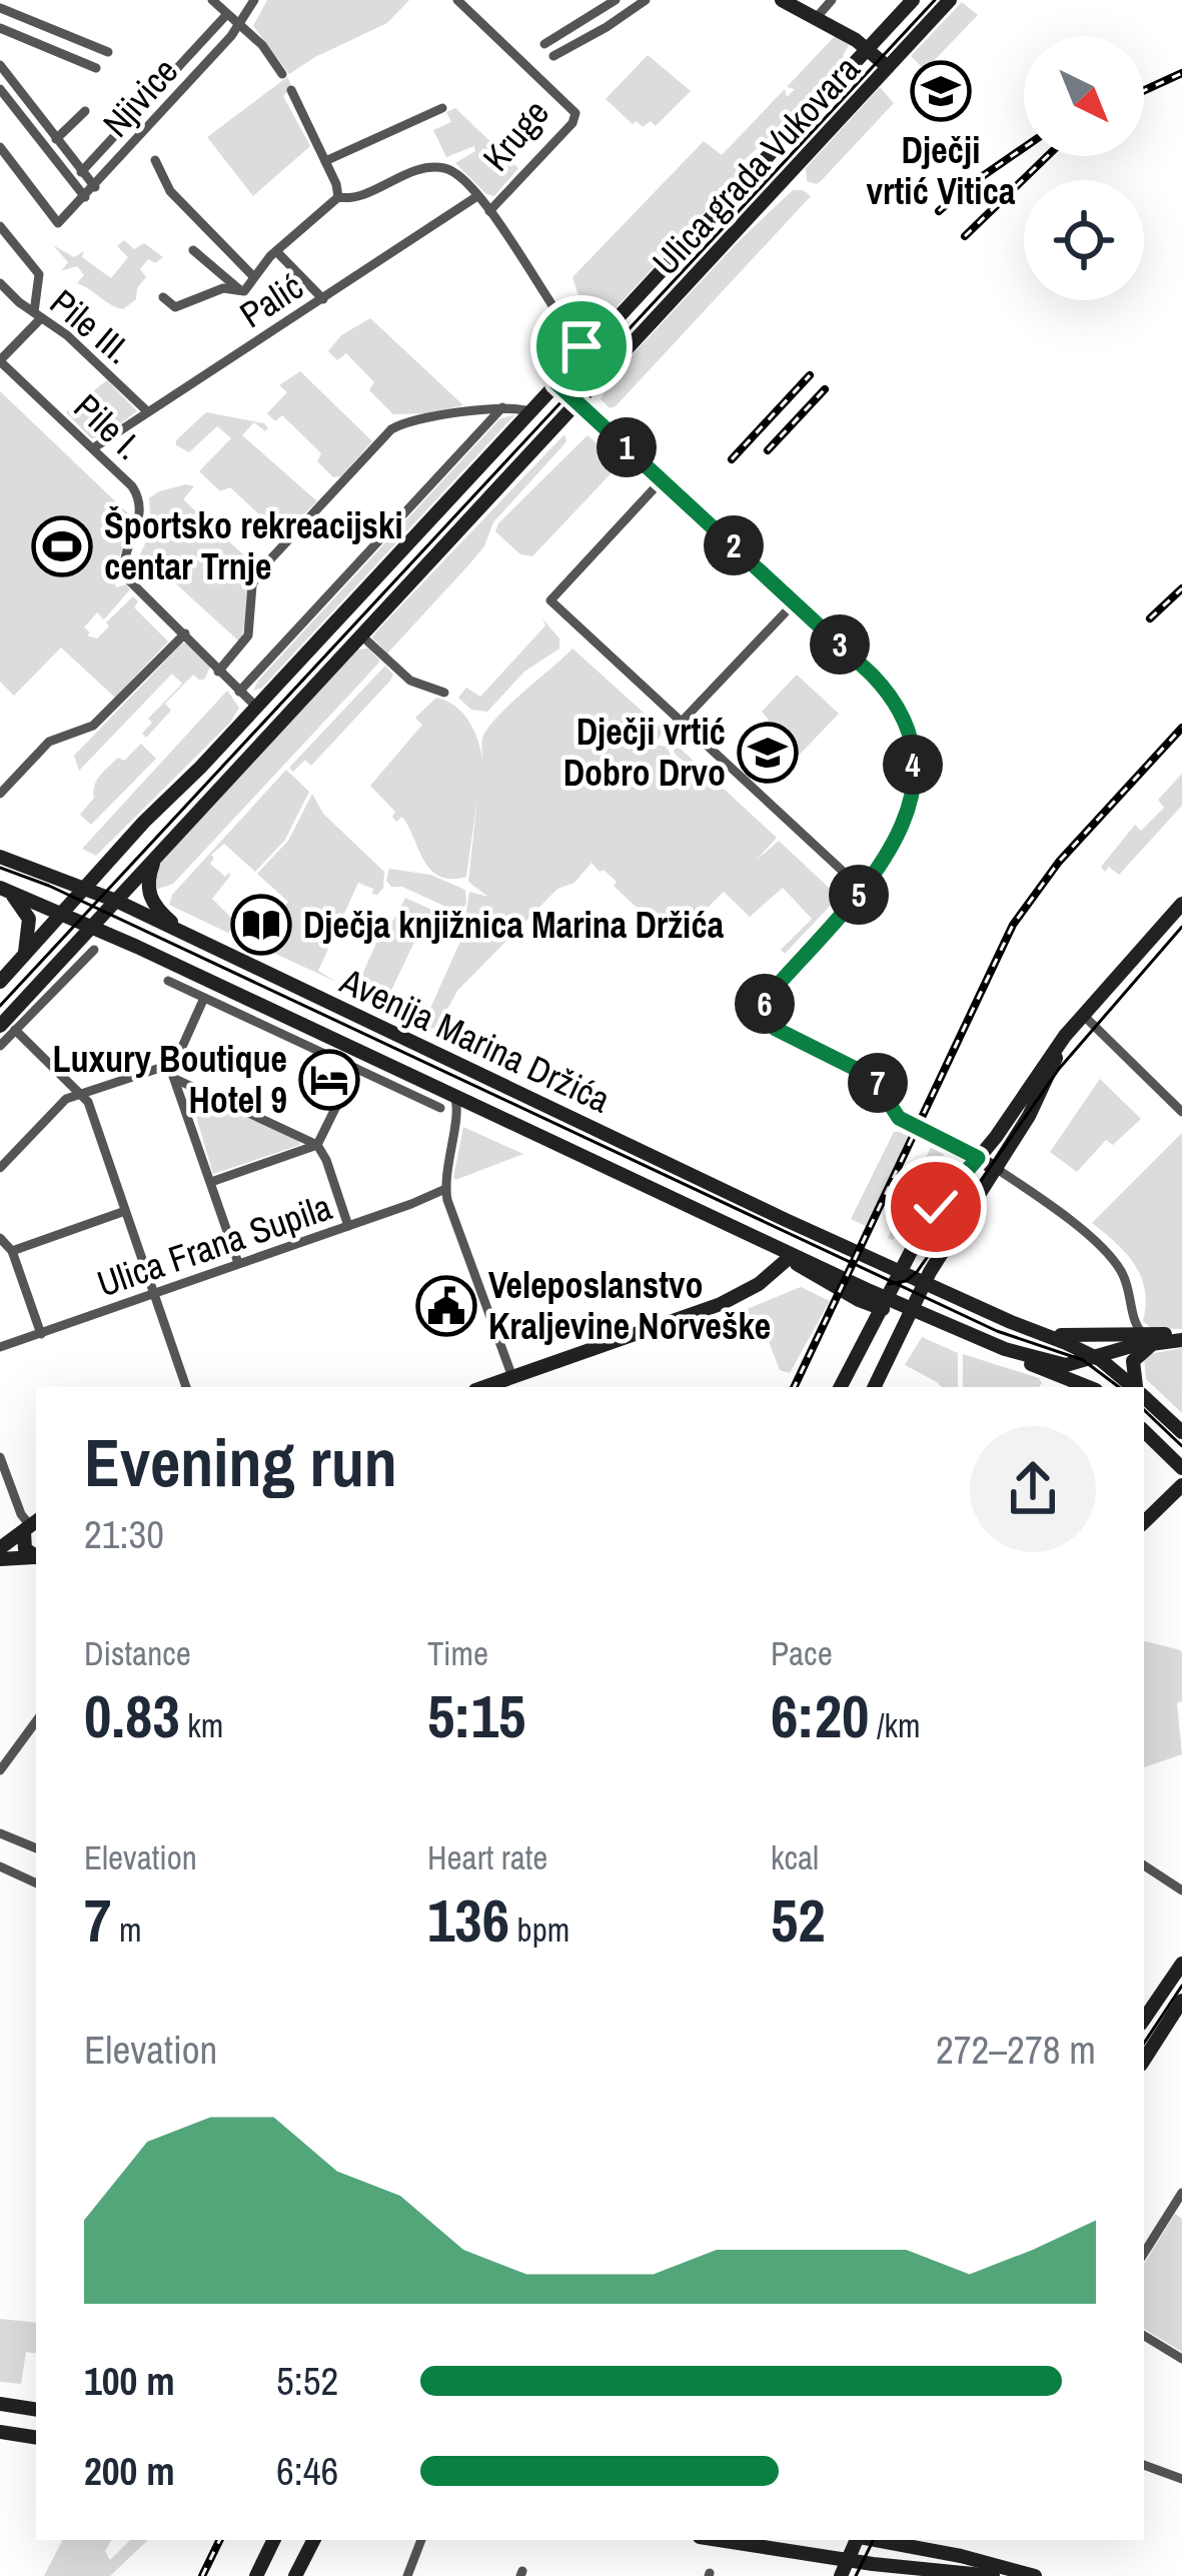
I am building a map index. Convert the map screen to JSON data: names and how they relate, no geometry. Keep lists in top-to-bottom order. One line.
{"streets":{"main road":["Ulica grada Vukovara","Avenija Marina Držića"],"street":["Njivice","Kruge","Palić","Pile III.","Pile I.","Ulica Frana Supila"]},"crossings":[["Ulica grada Vukovara","Pile I."],["Ulica grada Vukovara","Avenija Marina Držića"],["Palić","Pile III."],["Palić","Pile I."],["Pile III.","Pile I."]],"places":{"school or university":["Dječji vrtić Vitica","Dječji vrtić Dobro Drvo"],"sports":["Športsko rekreacijski centar Trnje"],"library":["Dječja knjižnica Marina Držića"],"hotel":["Luxury Boutique Hotel 9"],"public building":["Veleposlanstvo Kraljevine Norveške"]},"north":"bottom right","page":{"pins":["1","2","3","4","5","6","7"],"heading":["Evening run","21:30"],"stats":[["Distance","0.83 km"],["Time","5:15"],["Pace","6:20 /km"],["Elevation","7 m"],["Heart rate","136 bpm"],["kcal","52"]],"chart":["Elevation","272–278 m"],"list":[{"name":"100 m","note":"5:52"},{"name":"200 m","note":"6:46"}]}}
